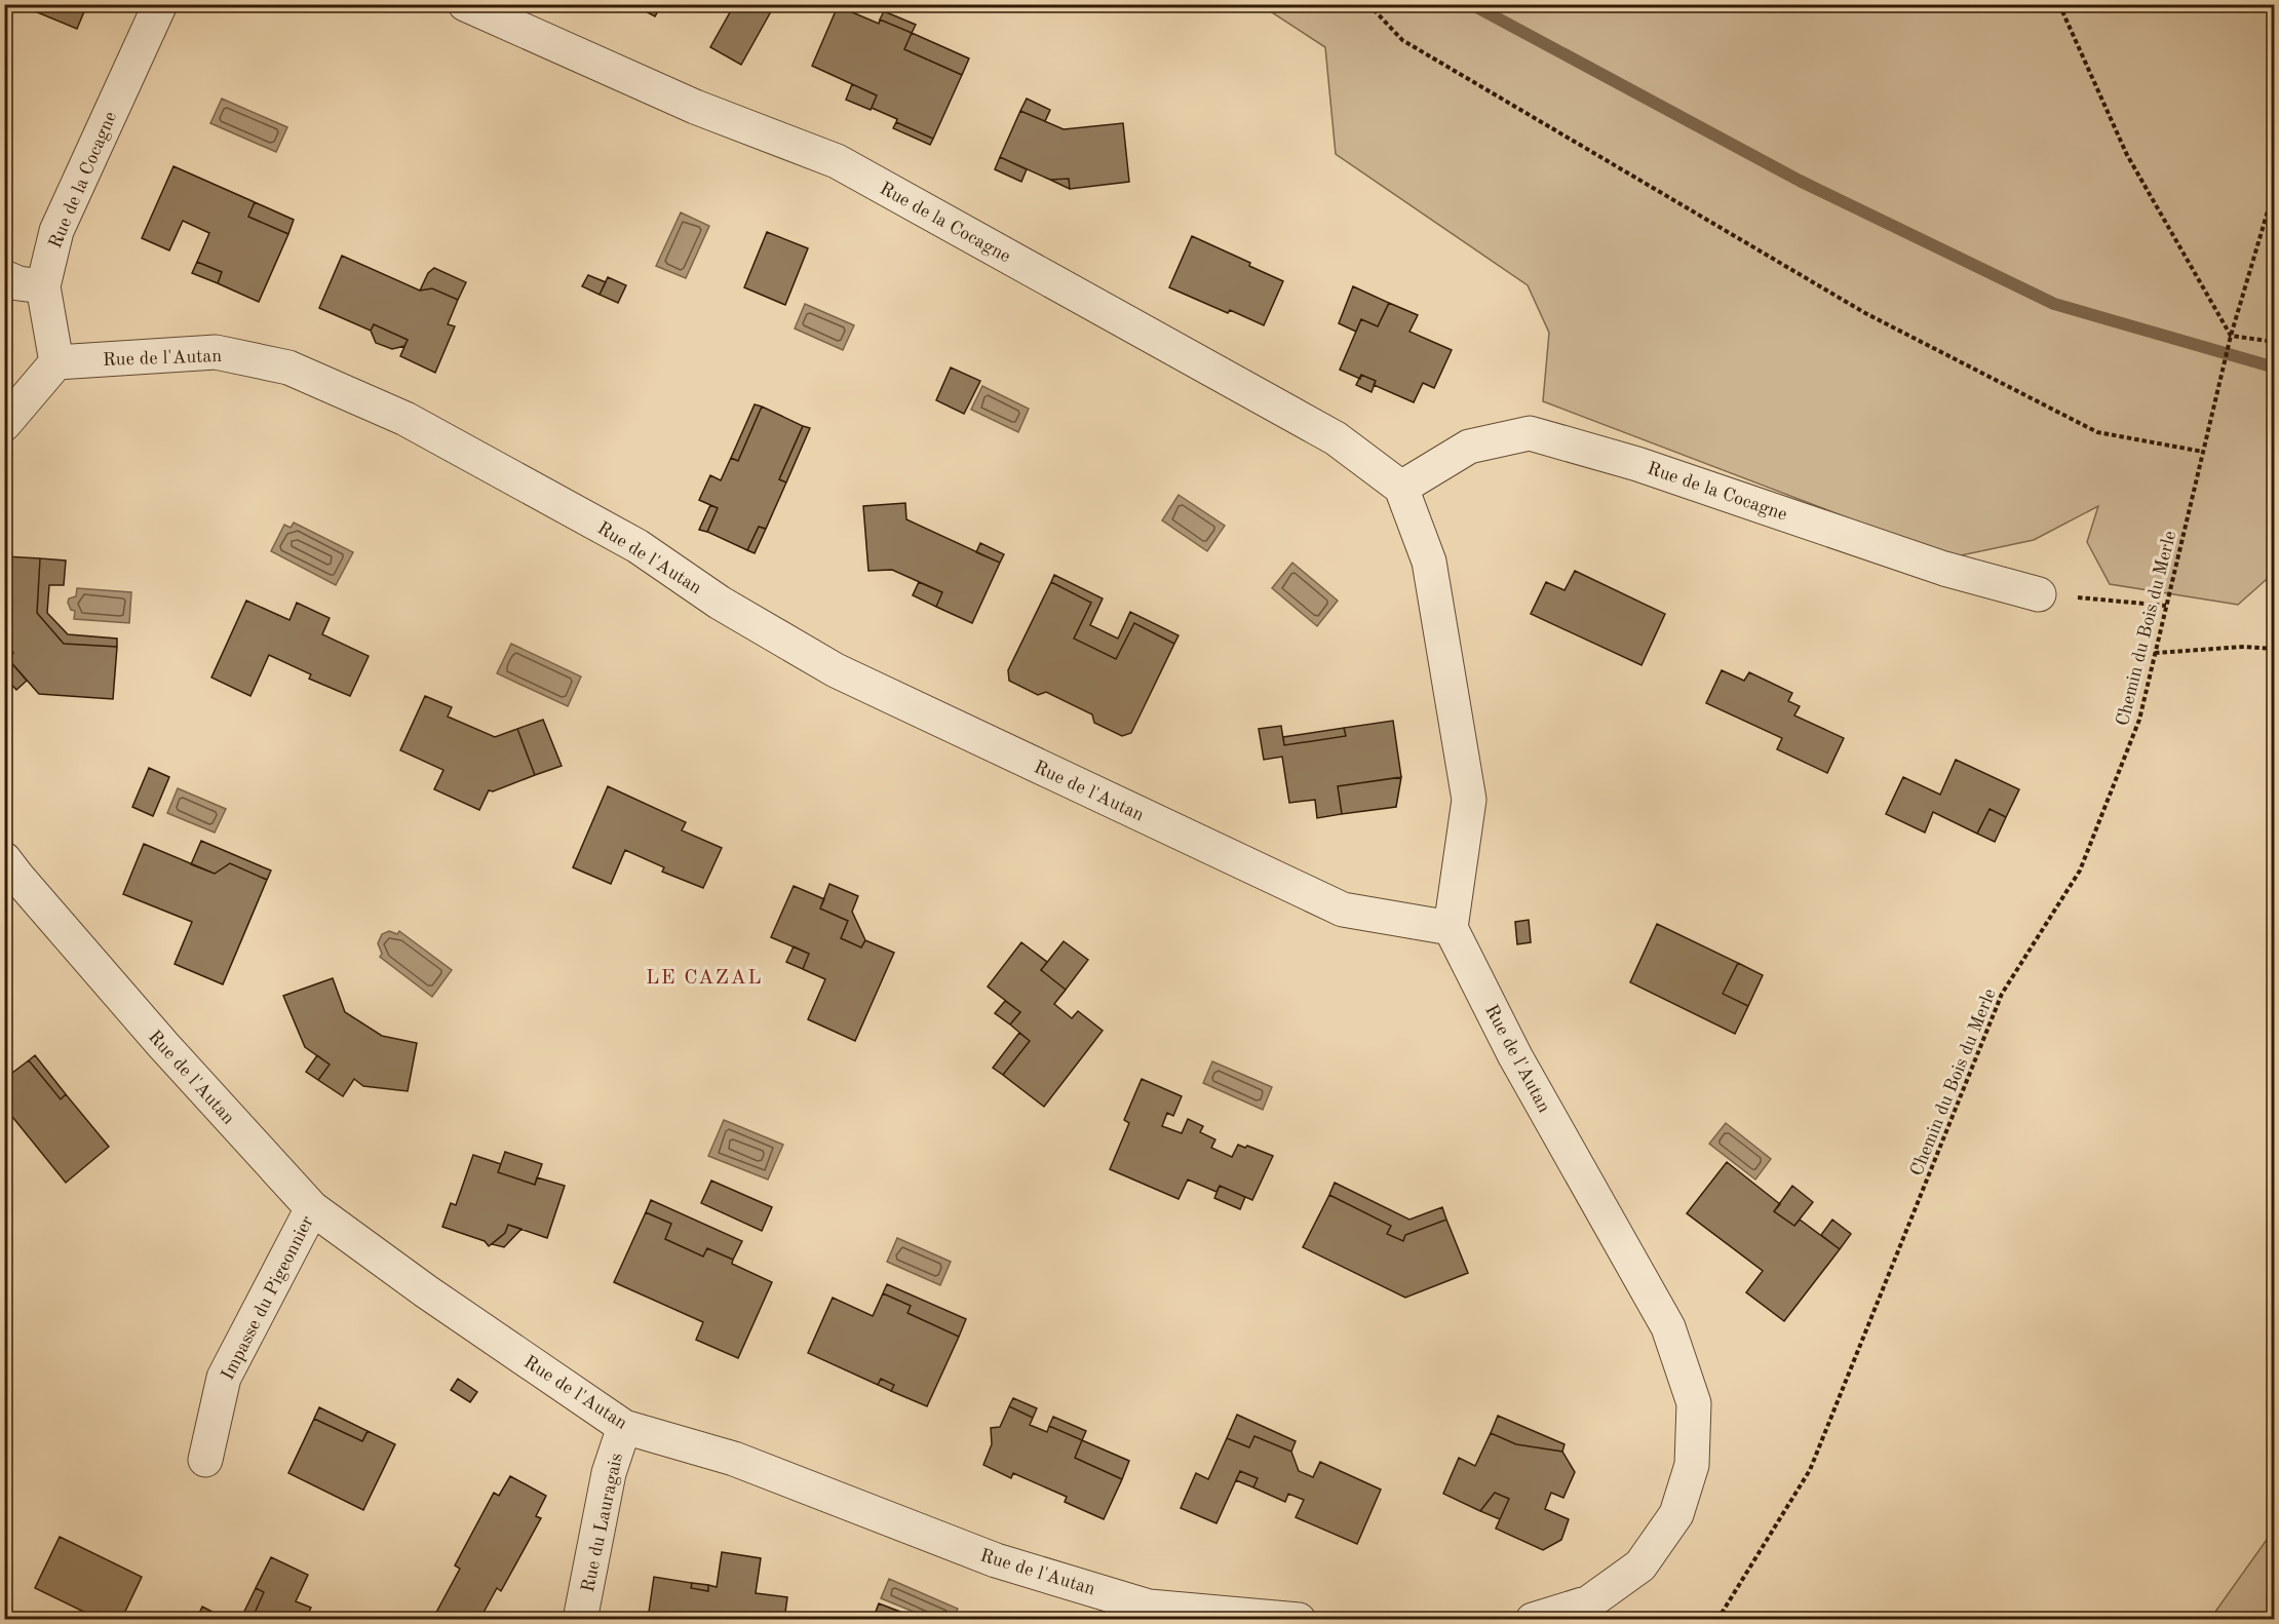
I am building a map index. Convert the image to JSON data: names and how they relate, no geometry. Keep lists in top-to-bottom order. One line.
{"streets":{"street":["Rue de la Cocagne","Rue de l'Autan","Impasse du Pigeonnier","Rue du Lauragais"],"path":["Chemin du Bois du Merle"]},"crossings":[["Rue de la Cocagne","Rue de l'Autan"],["Rue de l'Autan","Impasse du Pigeonnier"],["Rue de l'Autan","Rue du Lauragais"]],"districts":["LE CAZAL"]}
